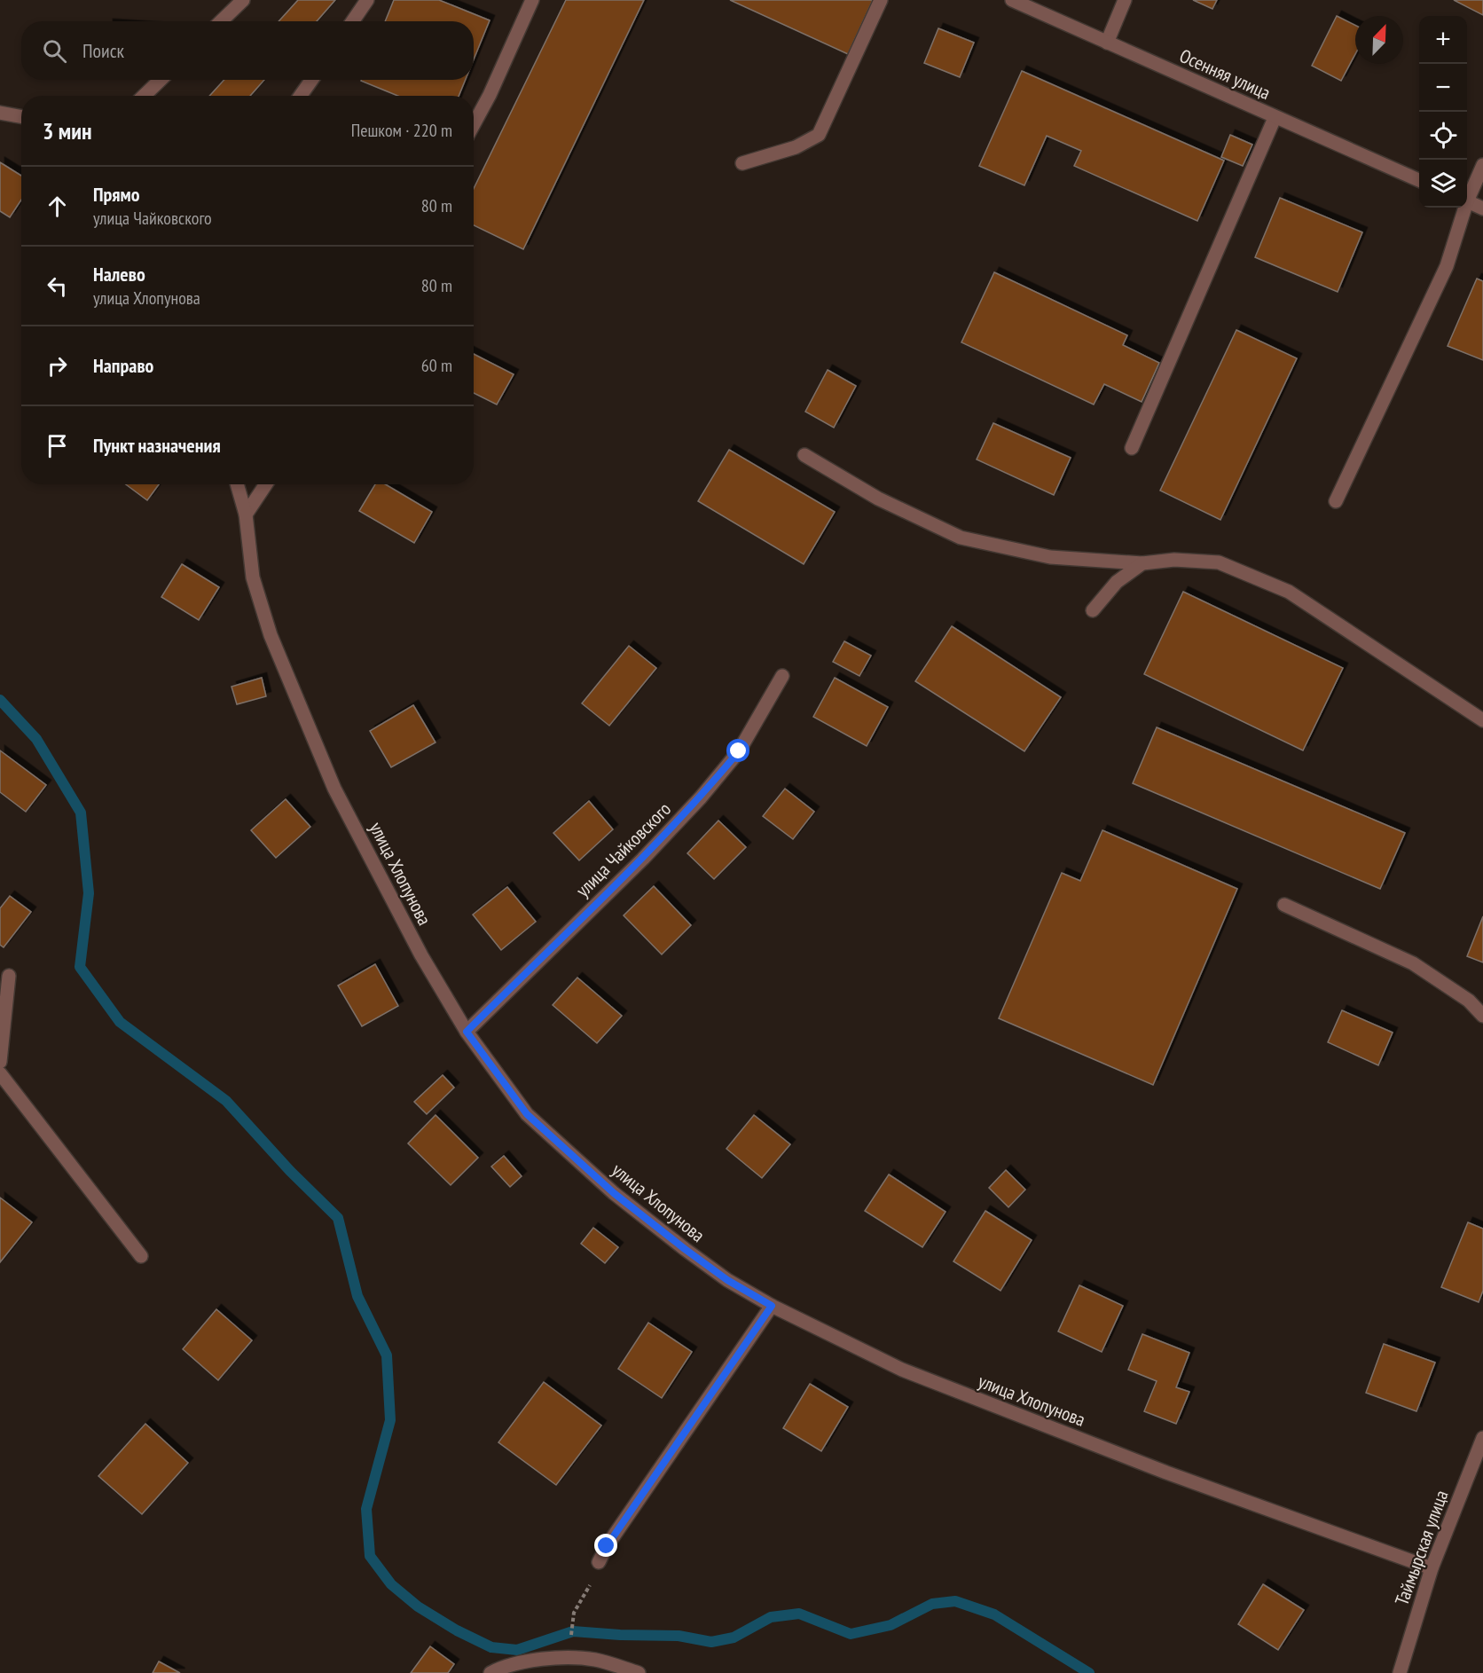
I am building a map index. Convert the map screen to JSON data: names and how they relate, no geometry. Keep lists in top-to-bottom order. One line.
{"streets":{"street":["Осенняя улица","улица Чайковского","улица Хлопунова","Таймырская улица"]},"crossings":[["улица Чайковского","улица Хлопунова"],["улица Хлопунова","Таймырская улица"]],"north":"top right","page":{"map_buttons":["+","−"],"search":"Поиск","heading":["3 мин","Пешком · 220 m"],"list":[["Прямо","улица Чайковского","80 m"],["Налево","улица Хлопунова","80 m"],["Направо","60 m"],"Пункт назначения"]}}
